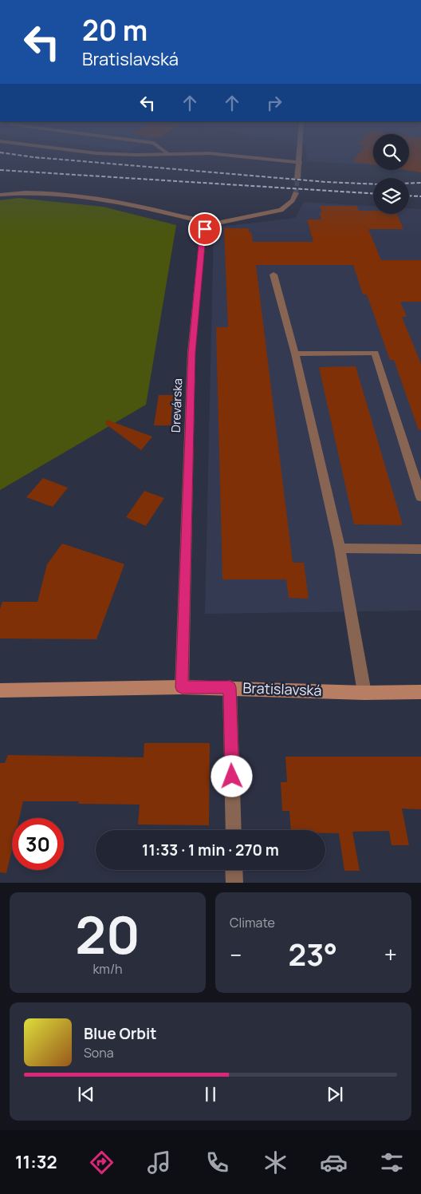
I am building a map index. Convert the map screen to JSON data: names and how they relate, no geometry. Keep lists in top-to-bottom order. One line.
{"streets":{"main road":["Bratislavská"],"street":["Drevárska"]},"crossings":[["Drevárska","Bratislavská"]],"page":{"turn":["20 m","Bratislavská"],"limit":"30","trip":"11:33 · 1 min · 270 m","tile":[["20","km/h"],"Climate"],"heat":["−","23°","+"],"song":["Blue Orbit","Sona"],"tabs":"11:32"}}
